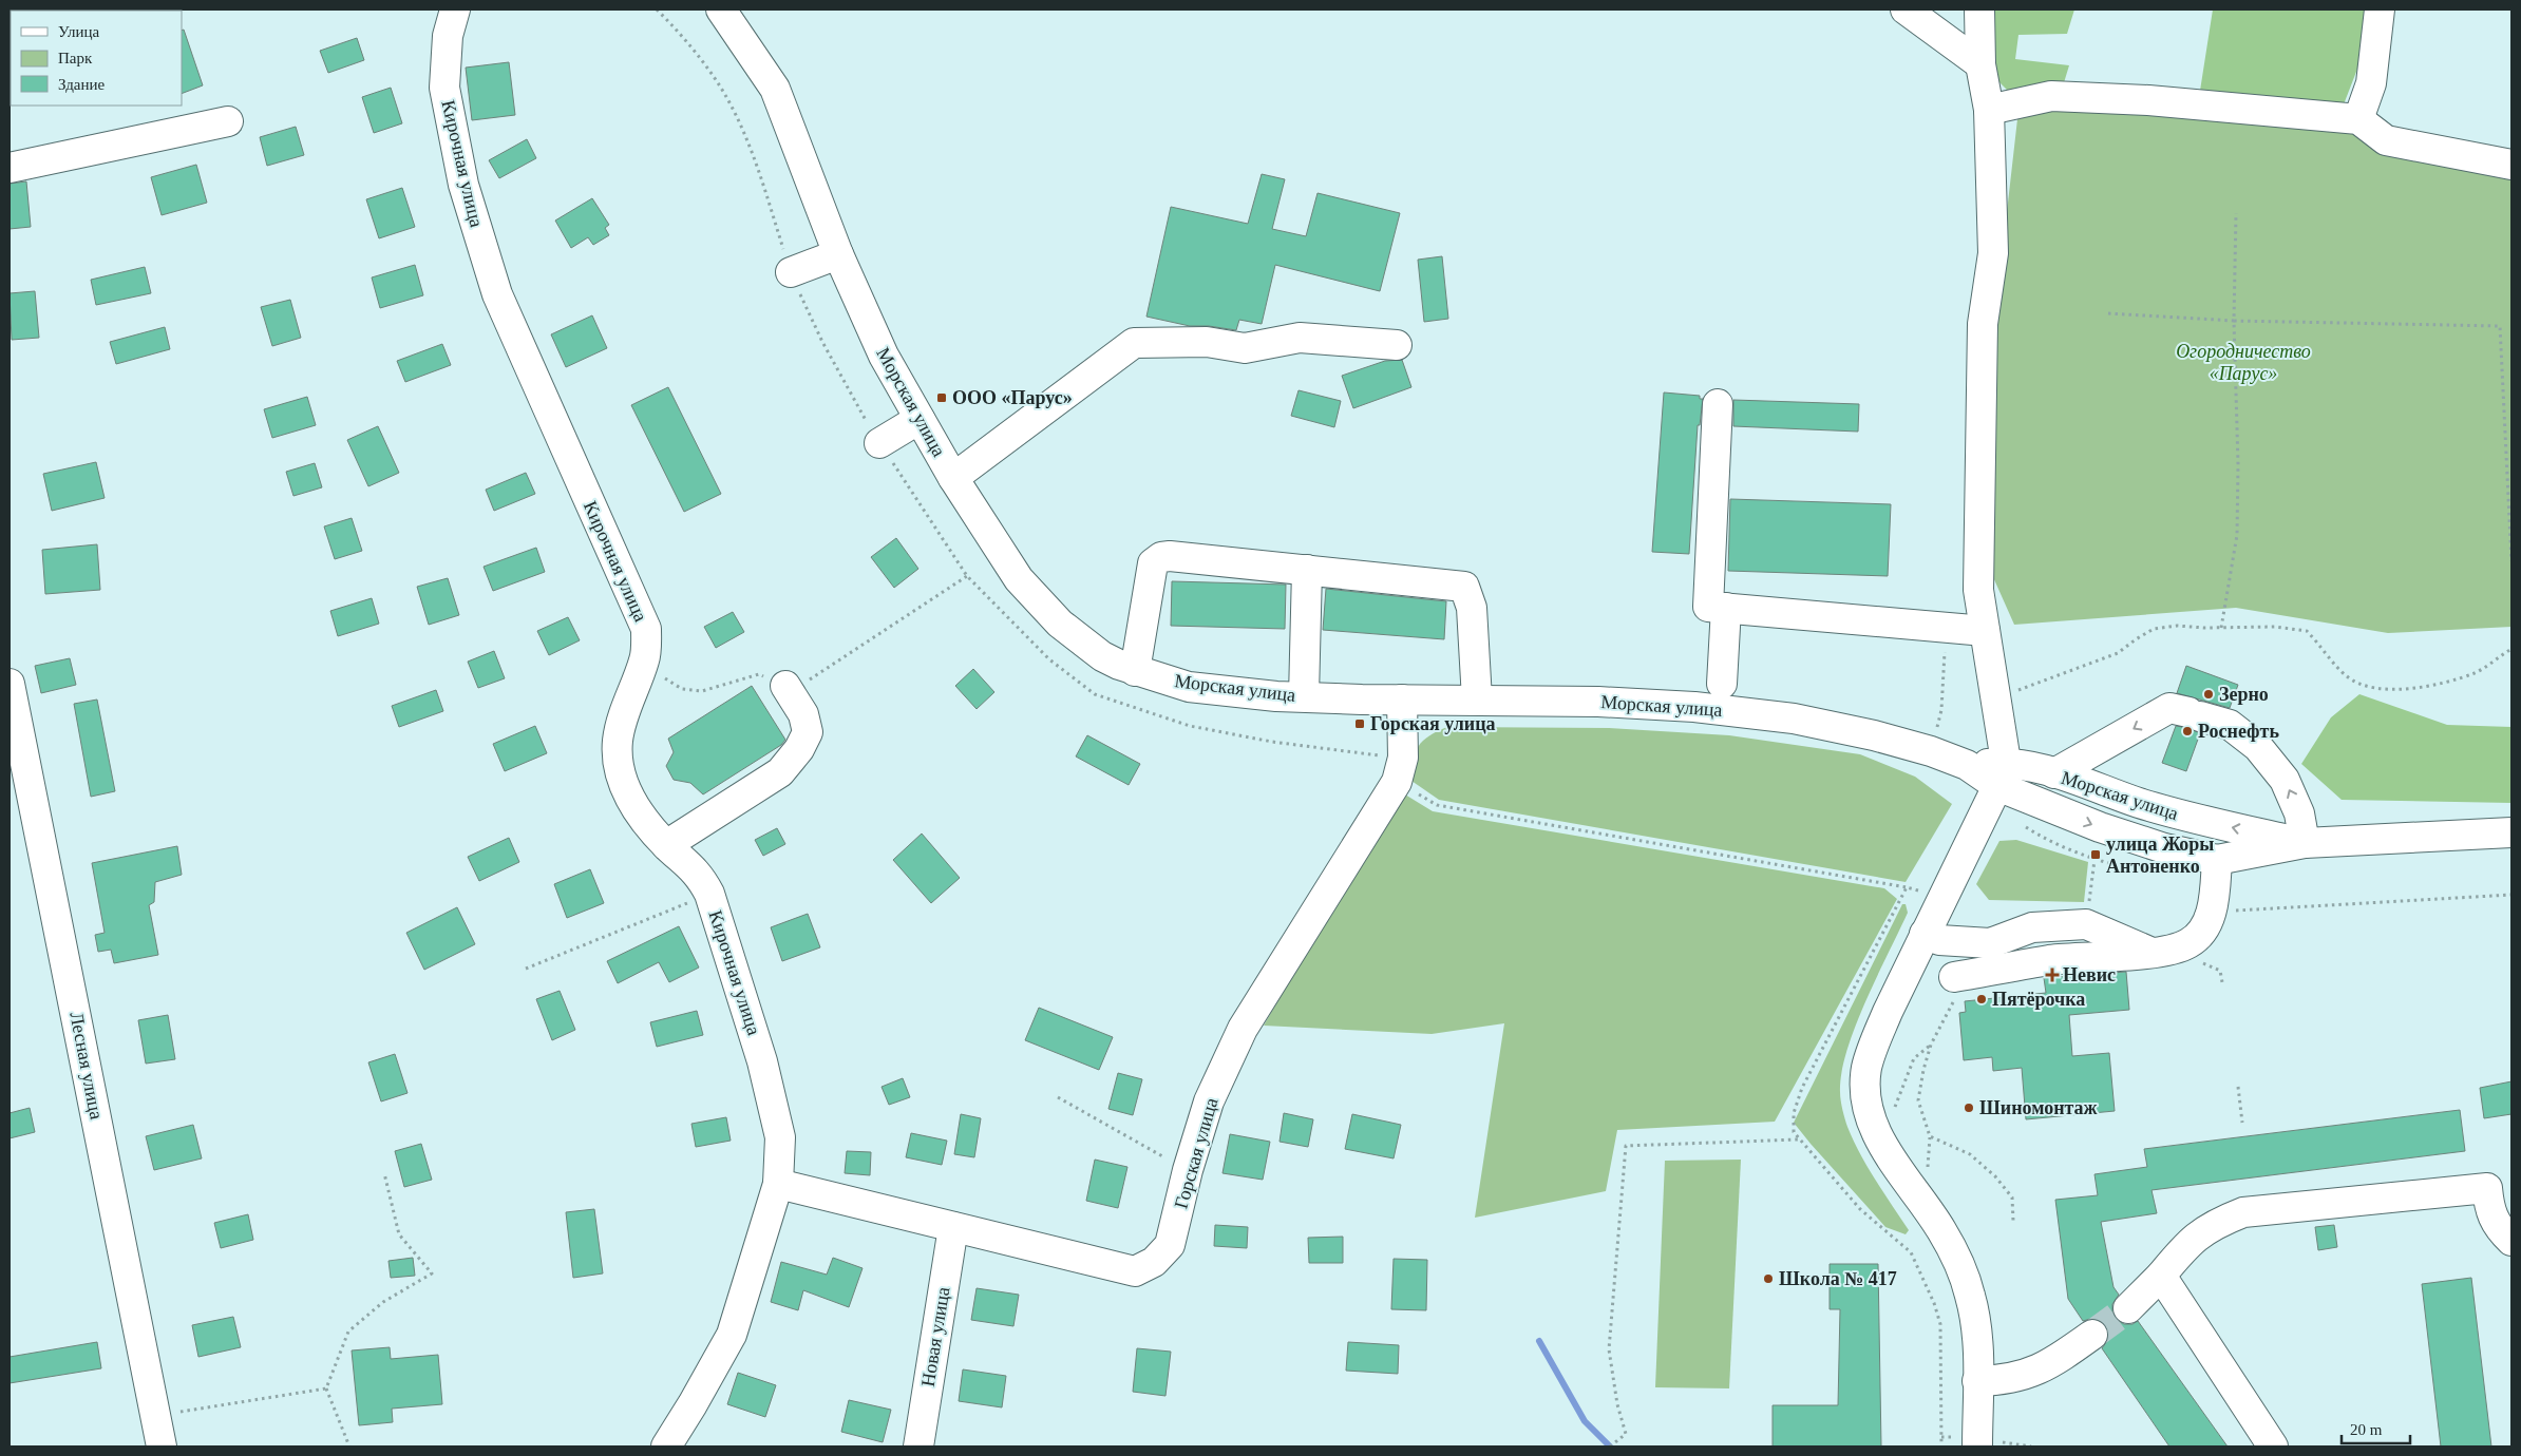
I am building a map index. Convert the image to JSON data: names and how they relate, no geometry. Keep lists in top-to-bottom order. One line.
{"streets":{"street":["Кирочная улица","Морская улица","Лесная улица","Горская улица","Новая улица"]},"crossings":[["Кирочная улица","Горская улица"],["Морская улица","Горская улица"],["Горская улица","Новая улица"]],"parks":["Огородничество «Парус»"],"places":{"transit":["ООО «Парус»","Горская улица","улица Жоры Антоненко"],"other":["Зерно","Роснефть","Пятёрочка","Шиномонтаж","Школа № 417"],"health":["Невис"]},"legend":["Улица","Парк","Здание"],"scale_bar":"20 m"}
